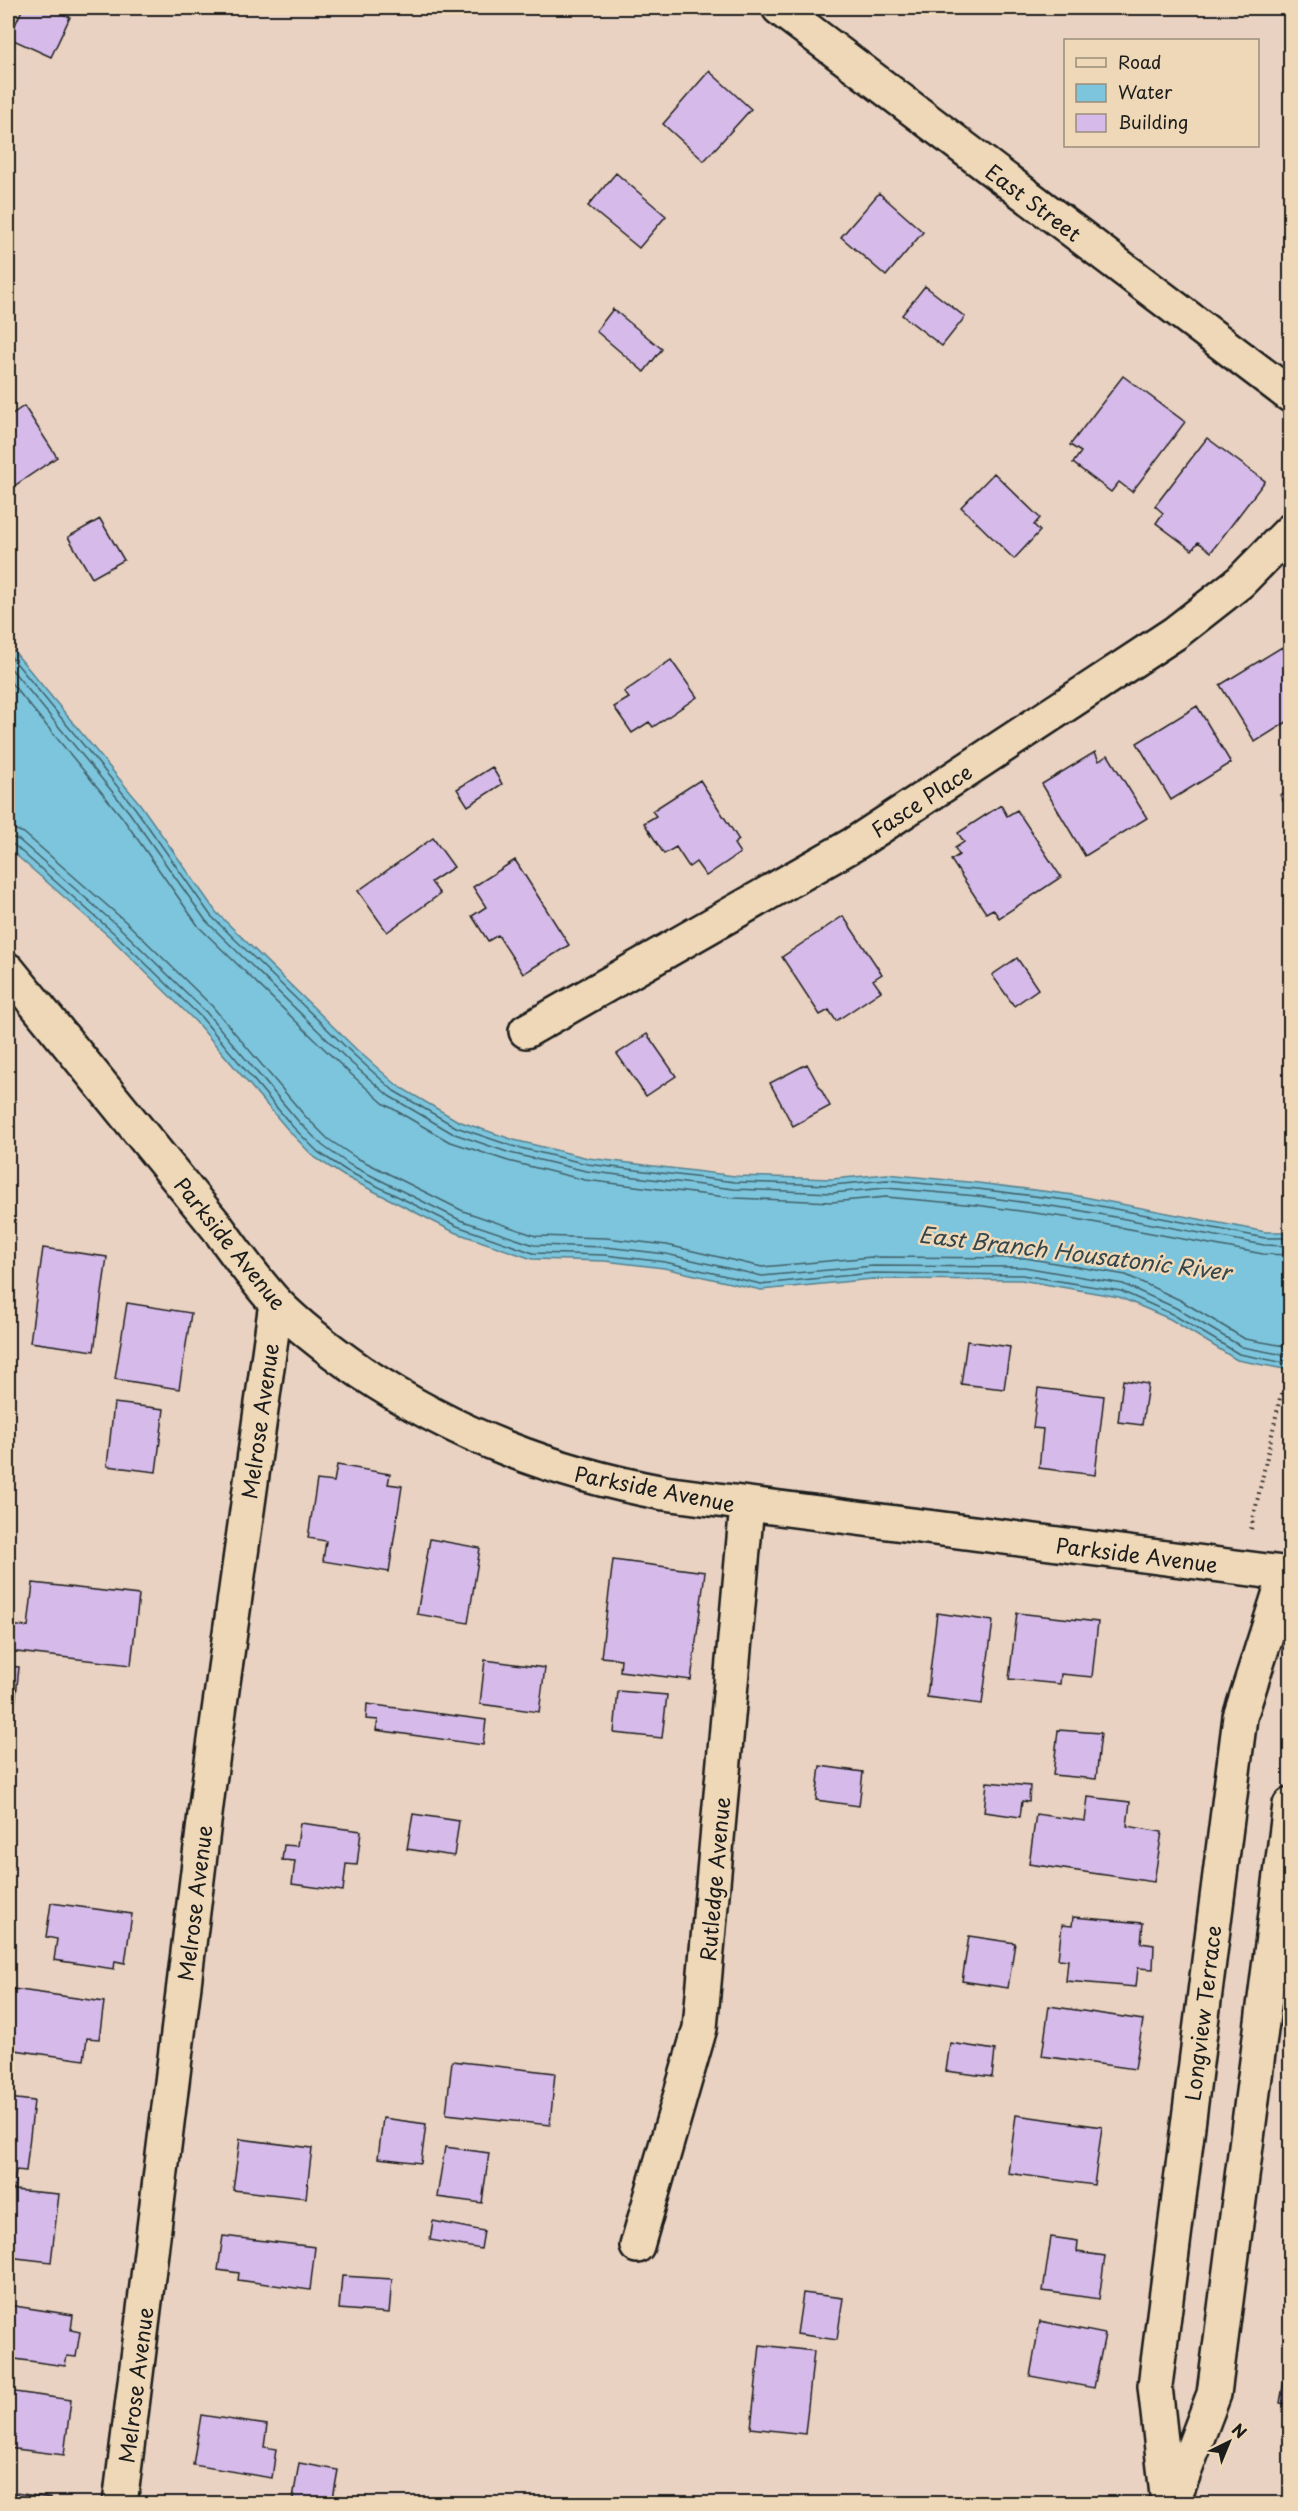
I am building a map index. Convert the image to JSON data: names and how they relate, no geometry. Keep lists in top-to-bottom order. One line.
{"streets":{"street":["East Street","Fasce Place","Parkside Avenue","Melrose Avenue","Rutledge Avenue","Longview Terrace"]},"crossings":[["Parkside Avenue","Melrose Avenue"],["Parkside Avenue","Rutledge Avenue"],["Parkside Avenue","Longview Terrace"]],"water":["East Branch Housatonic River"],"legend":["Road","Water","Building"],"north":"top right"}
